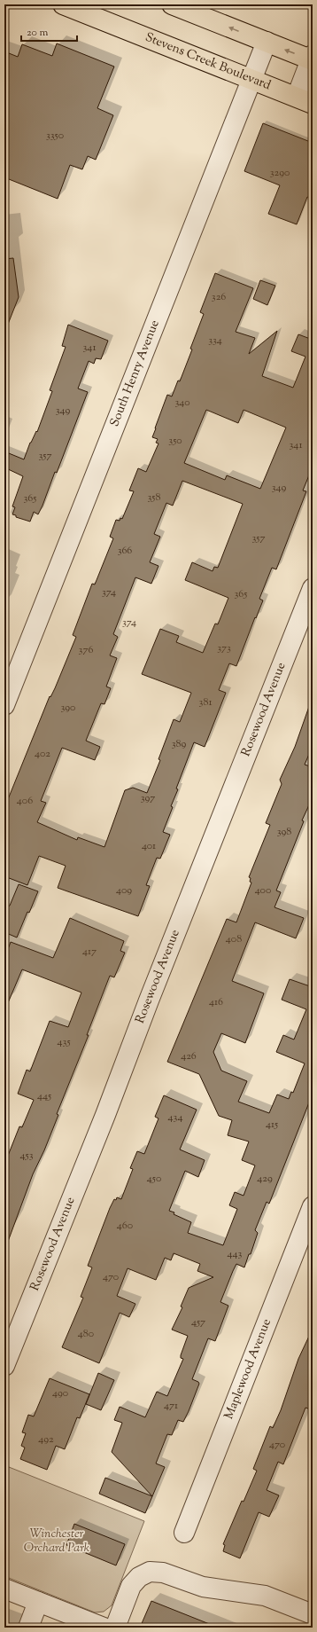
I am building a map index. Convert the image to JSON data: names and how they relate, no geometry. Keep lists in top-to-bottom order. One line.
{"streets":{"main road":["Stevens Creek Boulevard"],"street":["South Henry Avenue","Rosewood Avenue","Maplewood Avenue"]},"crossings":[["Stevens Creek Boulevard","South Henry Avenue"]],"parks":["Winchester Orchard Park"],"house_numbers":["3350","3290","326","334","341","340","349","350","341","357","349","358","365","357","366","374","365","374","373","376","381","390","389","402","397","406","398","401","409","400","408","417","416","435","426","445","434","415","453","450","429","460","443","470","457","480","490","471","492","470"],"scale_bar":"20 m"}
